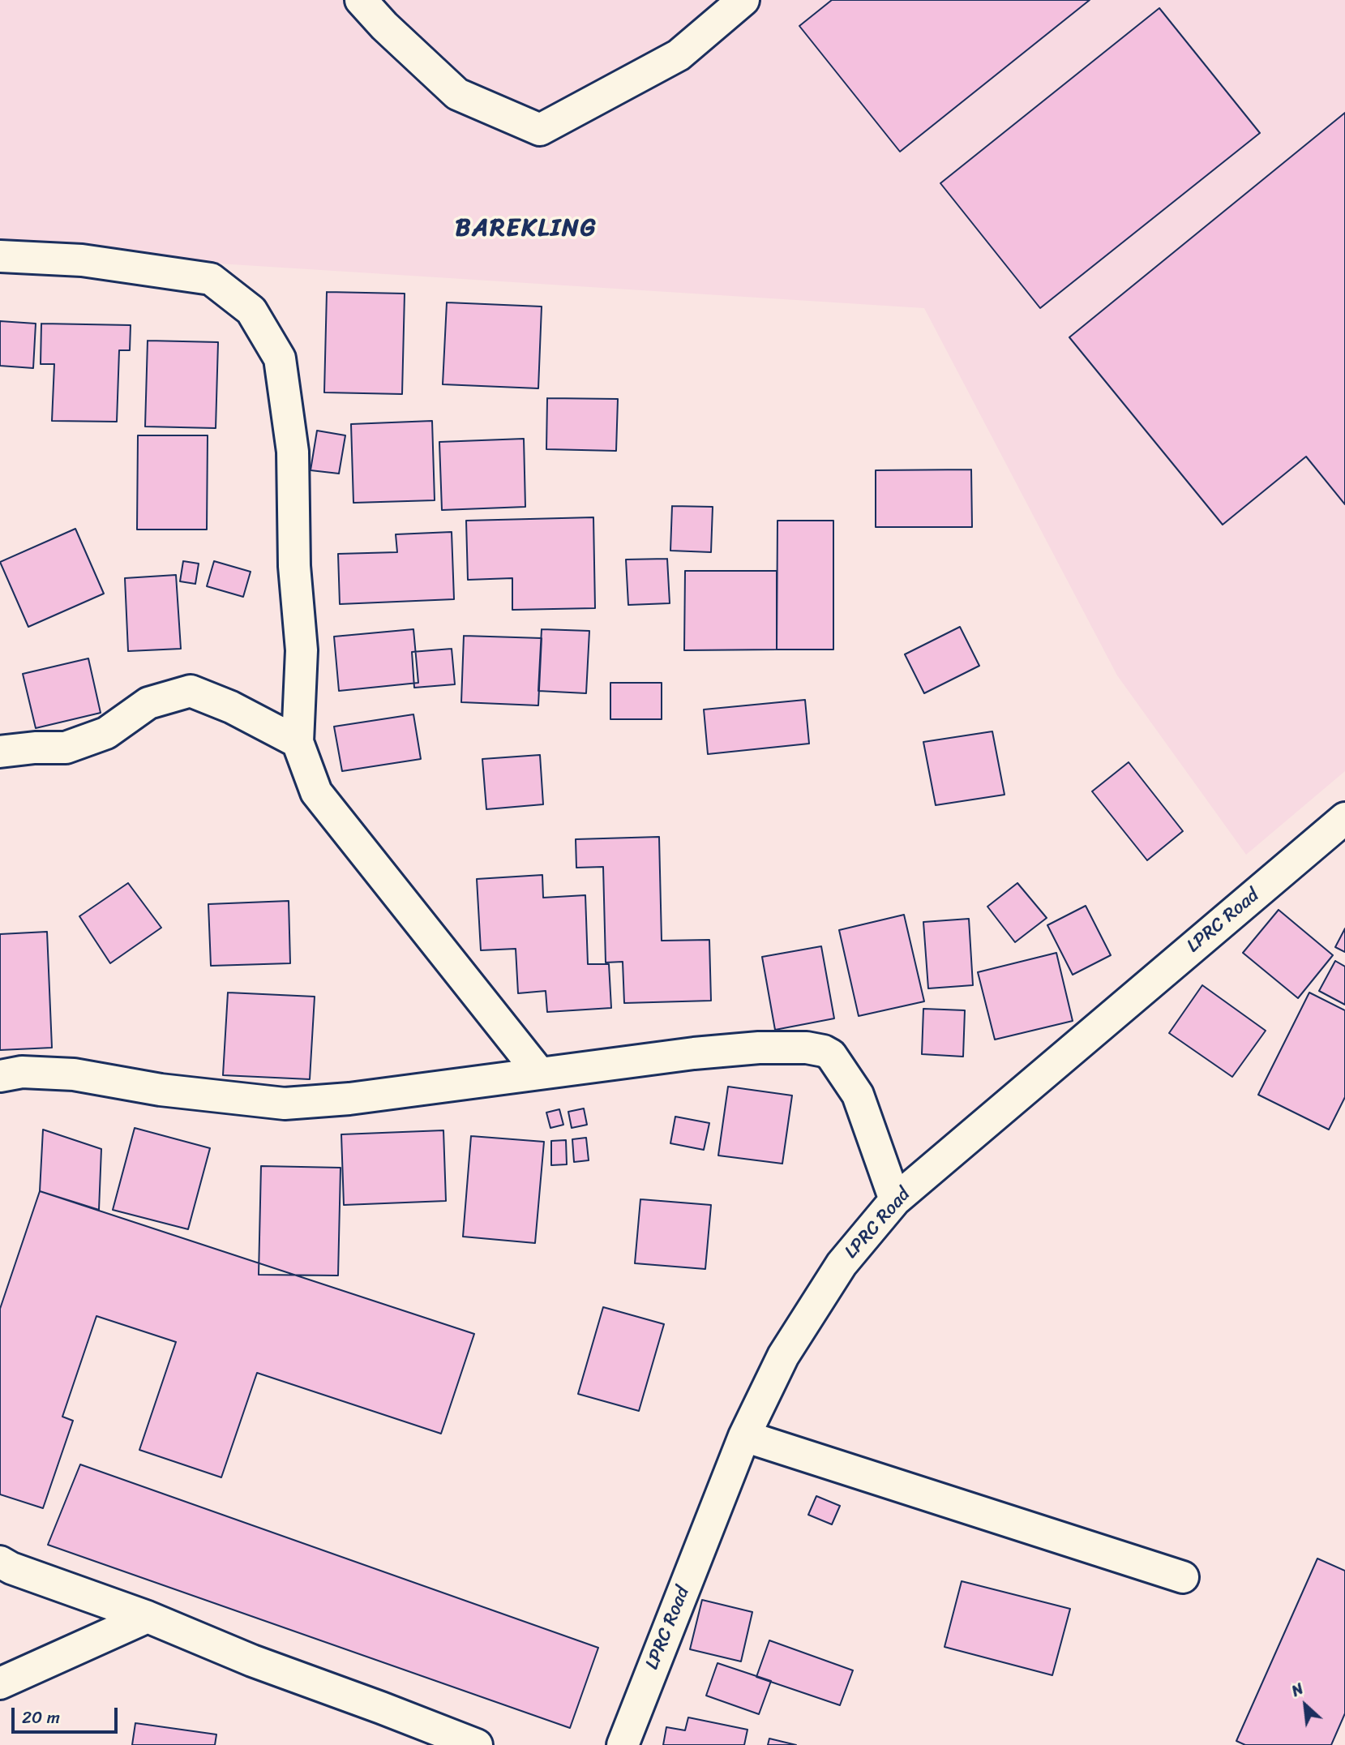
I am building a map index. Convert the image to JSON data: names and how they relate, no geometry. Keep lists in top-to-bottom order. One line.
{"streets":{"street":["LPRC Road"]},"districts":["BAREKLING"],"scale_bar":"20 m","north":"top left"}
